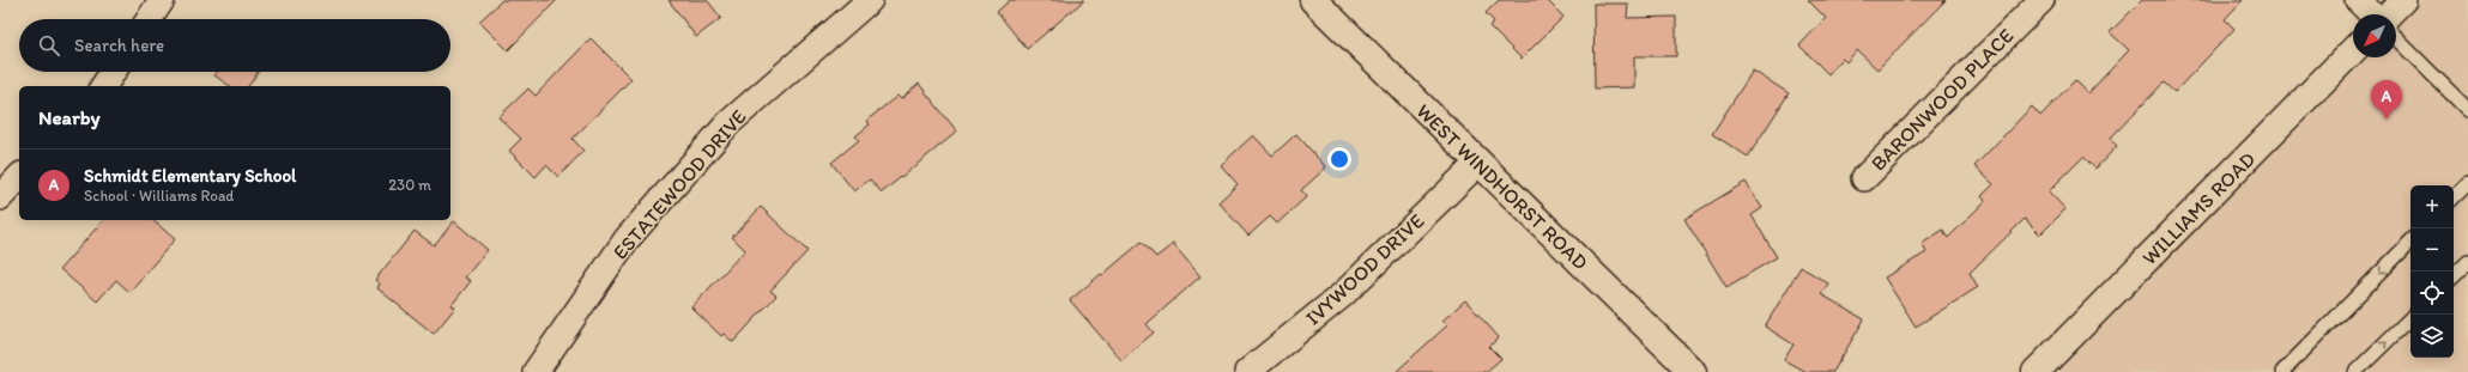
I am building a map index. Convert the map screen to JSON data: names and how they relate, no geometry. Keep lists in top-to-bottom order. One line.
{"streets":{"street":["BARONWOOD PLACE","ESTATEWOOD DRIVE","WEST WINDHORST ROAD","WILLIAMS ROAD","IVYWOOD DRIVE"]},"crossings":[["WEST WINDHORST ROAD","IVYWOOD DRIVE"]],"north":"bottom left","page":{"search":"Search here","pins":"A","heading":"Nearby","list":[{"mark":"A","name":"Schmidt Elementary School","note":"School · Williams Road","value":"230 m"}],"map_buttons":["+","−"]}}
